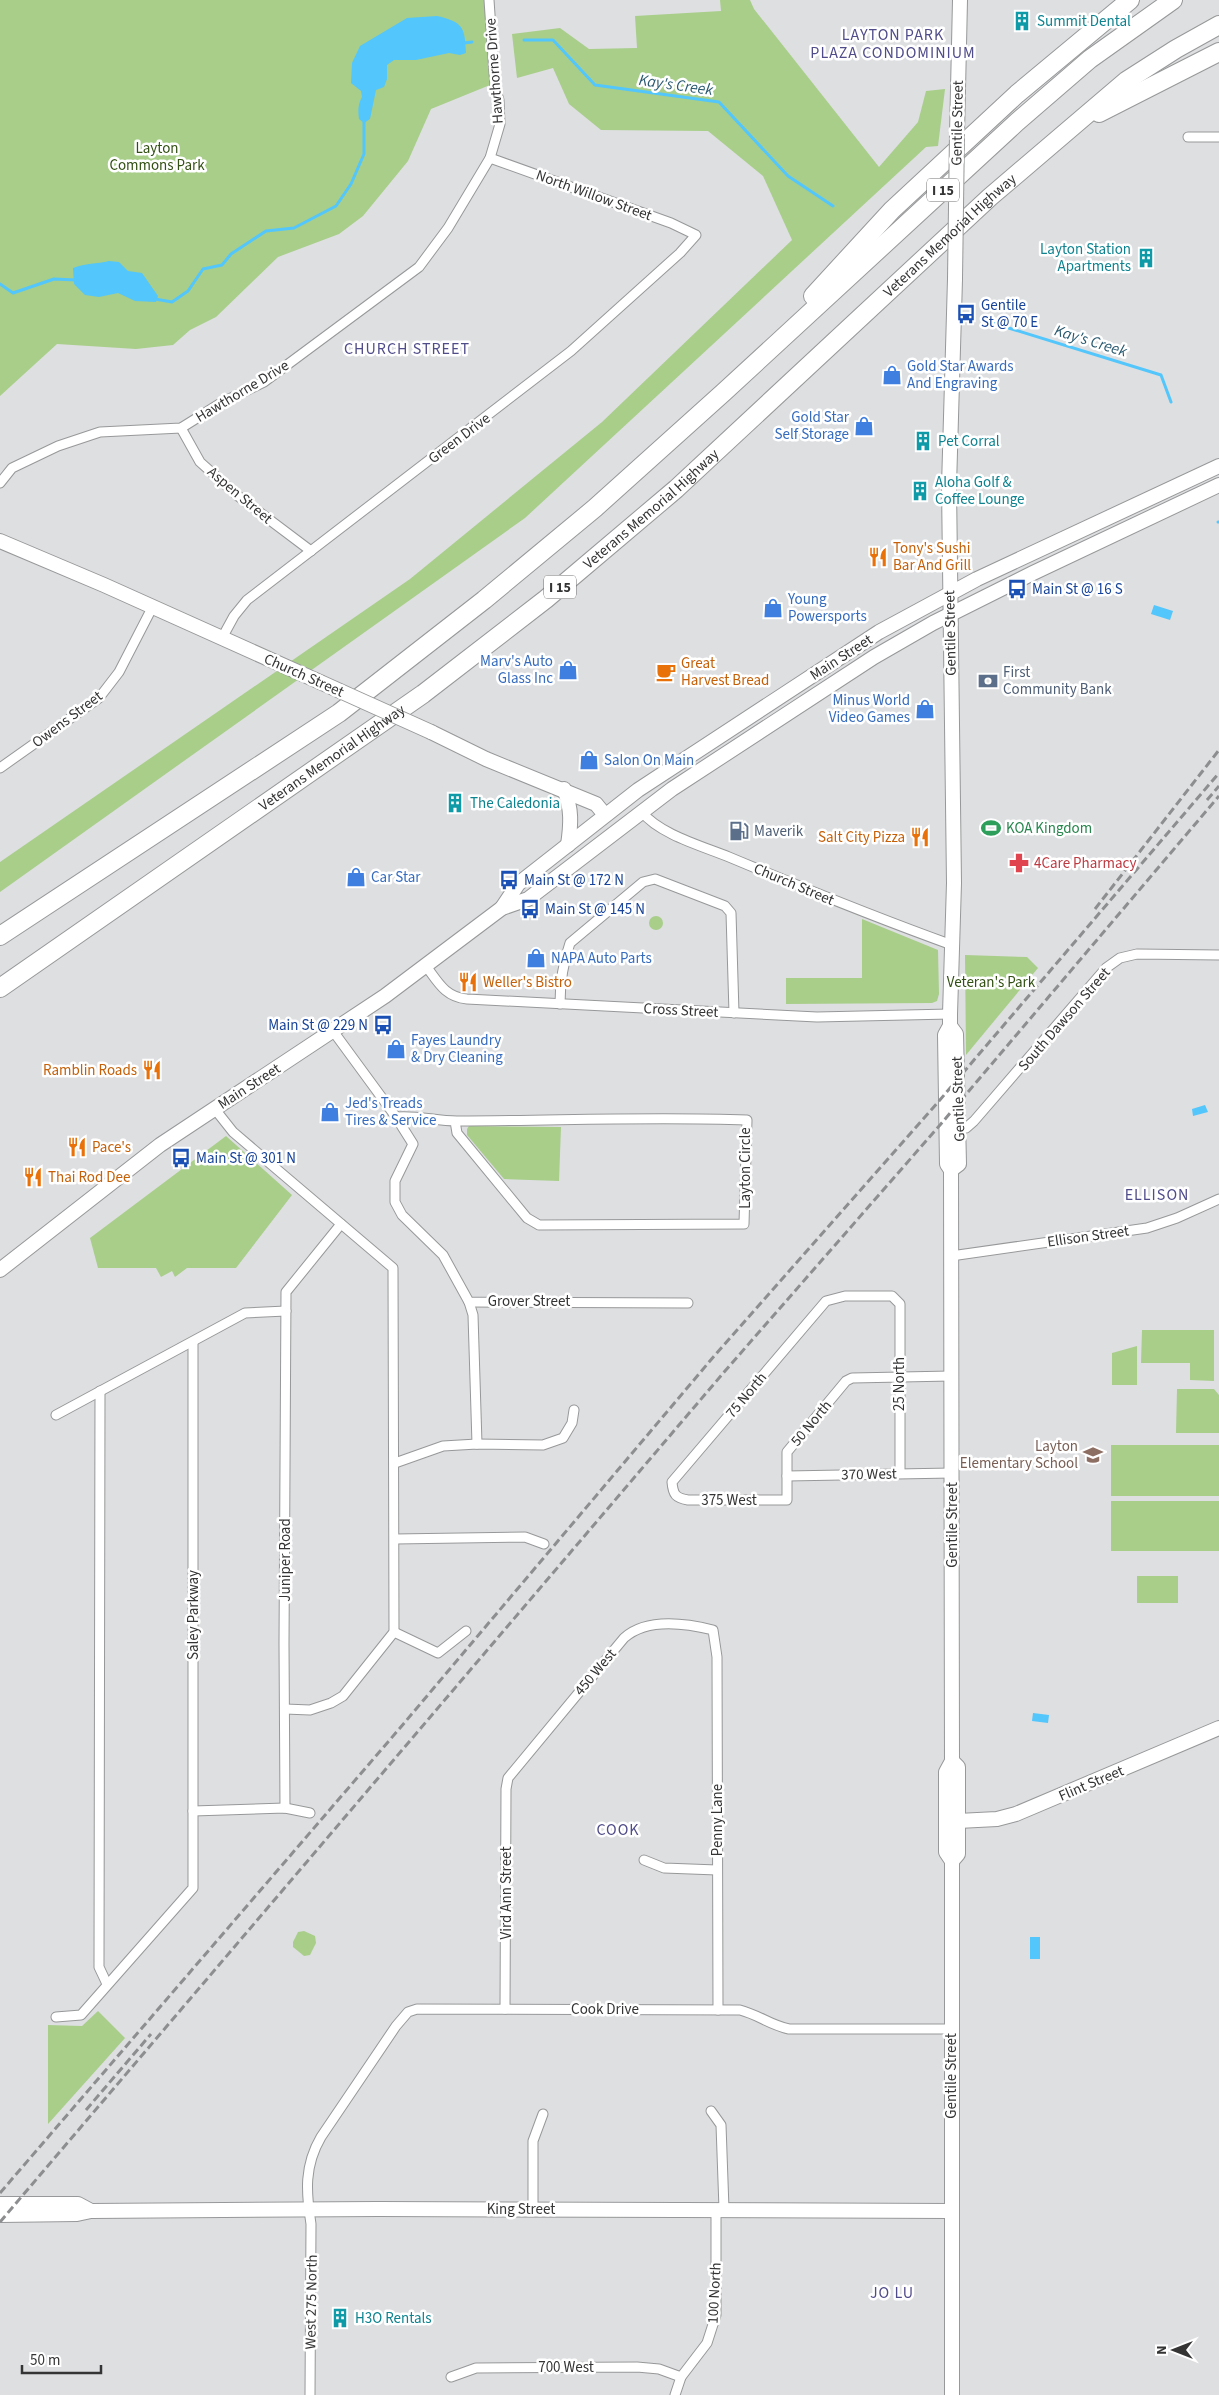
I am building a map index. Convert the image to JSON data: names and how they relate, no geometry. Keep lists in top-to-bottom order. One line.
{"streets":{"highway":["I 15","Veterans Memorial Highway"],"main road":["Gentile Street","Main Street","Church Street","Flint Street","King Street"],"street":["Hawthorne Drive","North Willow Street","Green Drive","Aspen Street","Owens Street","Cross Street","South Dawson Street","Layton Circle","Ellison Street","Grover Street","25 North","75 North","50 North","370 West","375 West","Juniper Road","Saley Parkway","450 West","Penny Lane","Vird Ann Street","Cook Drive","100 North","West 275 North","700 West"]},"crossings":[["Hawthorne Drive","North Willow Street"],["Hawthorne Drive","Aspen Street"],["Gentile Street","Main Street"],["Gentile Street","Church Street"],["Gentile Street","Cross Street"],["Gentile Street","South Dawson Street"],["Gentile Street","Ellison Street"],["Gentile Street","370 West"],["Gentile Street","Flint Street"],["Gentile Street","Cook Drive"],["Gentile Street","King Street"],["North Willow Street","Green Drive"],["Green Drive","Aspen Street"],["Green Drive","Church Street"],["Main Street","Church Street"],["Main Street","Cross Street"],["Church Street","Owens Street"],["Layton Circle","Grover Street"],["25 North","75 North"],["25 North","50 North"],["25 North","370 West"],["75 North","375 West"],["50 North","370 West"],["50 North","375 West"],["450 West","Penny Lane"],["450 West","Vird Ann Street"],["Penny Lane","Cook Drive"],["Vird Ann Street","Cook Drive"],["Cook Drive","West 275 North"],["King Street","100 North"],["King Street","West 275 North"],["100 North","700 West"]],"districts":["LAYTON PARK PLAZA CONDOMINIUM","CHURCH STREET","ELLISON","COOK","JO LU"],"water":["Kay's Creek"],"parks":["Layton Commons Park","Veteran's Park"],"places":{"building":["Summit Dental","Layton Station Apartments","Pet Corral","Aloha Golf & Coffee Lounge","The Caledonia","H3O Rentals"],"bus stop":["Gentile St @ 70 E","Main St @ 16 S","Main St @ 172 N","Main St @ 145 N","Main St @ 229 N","Main St @ 301 N"],"shop":["Gold Star Awards And Engraving","Gold Star Self Storage","Young Powersports","Marv's Auto Glass Inc","Minus World Video Games","Salon On Main","Car Star","NAPA Auto Parts","Fayes Laundry & Dry Cleaning","Jed's Treads Tires & Service"],"restaurant":["Tony's Sushi Bar And Grill","Salt City Pizza","Weller's Bistro","Ramblin Roads","Pace's","Thai Rod Dee"],"cafe":["Great Harvest Bread"],"bank":["First Community Bank"],"sports":["KOA Kingdom"],"fuel station":["Maverik"],"pharmacy":["4Care Pharmacy"],"school or university":["Layton Elementary School"]},"scale_bar":"50 m","north":"left"}
